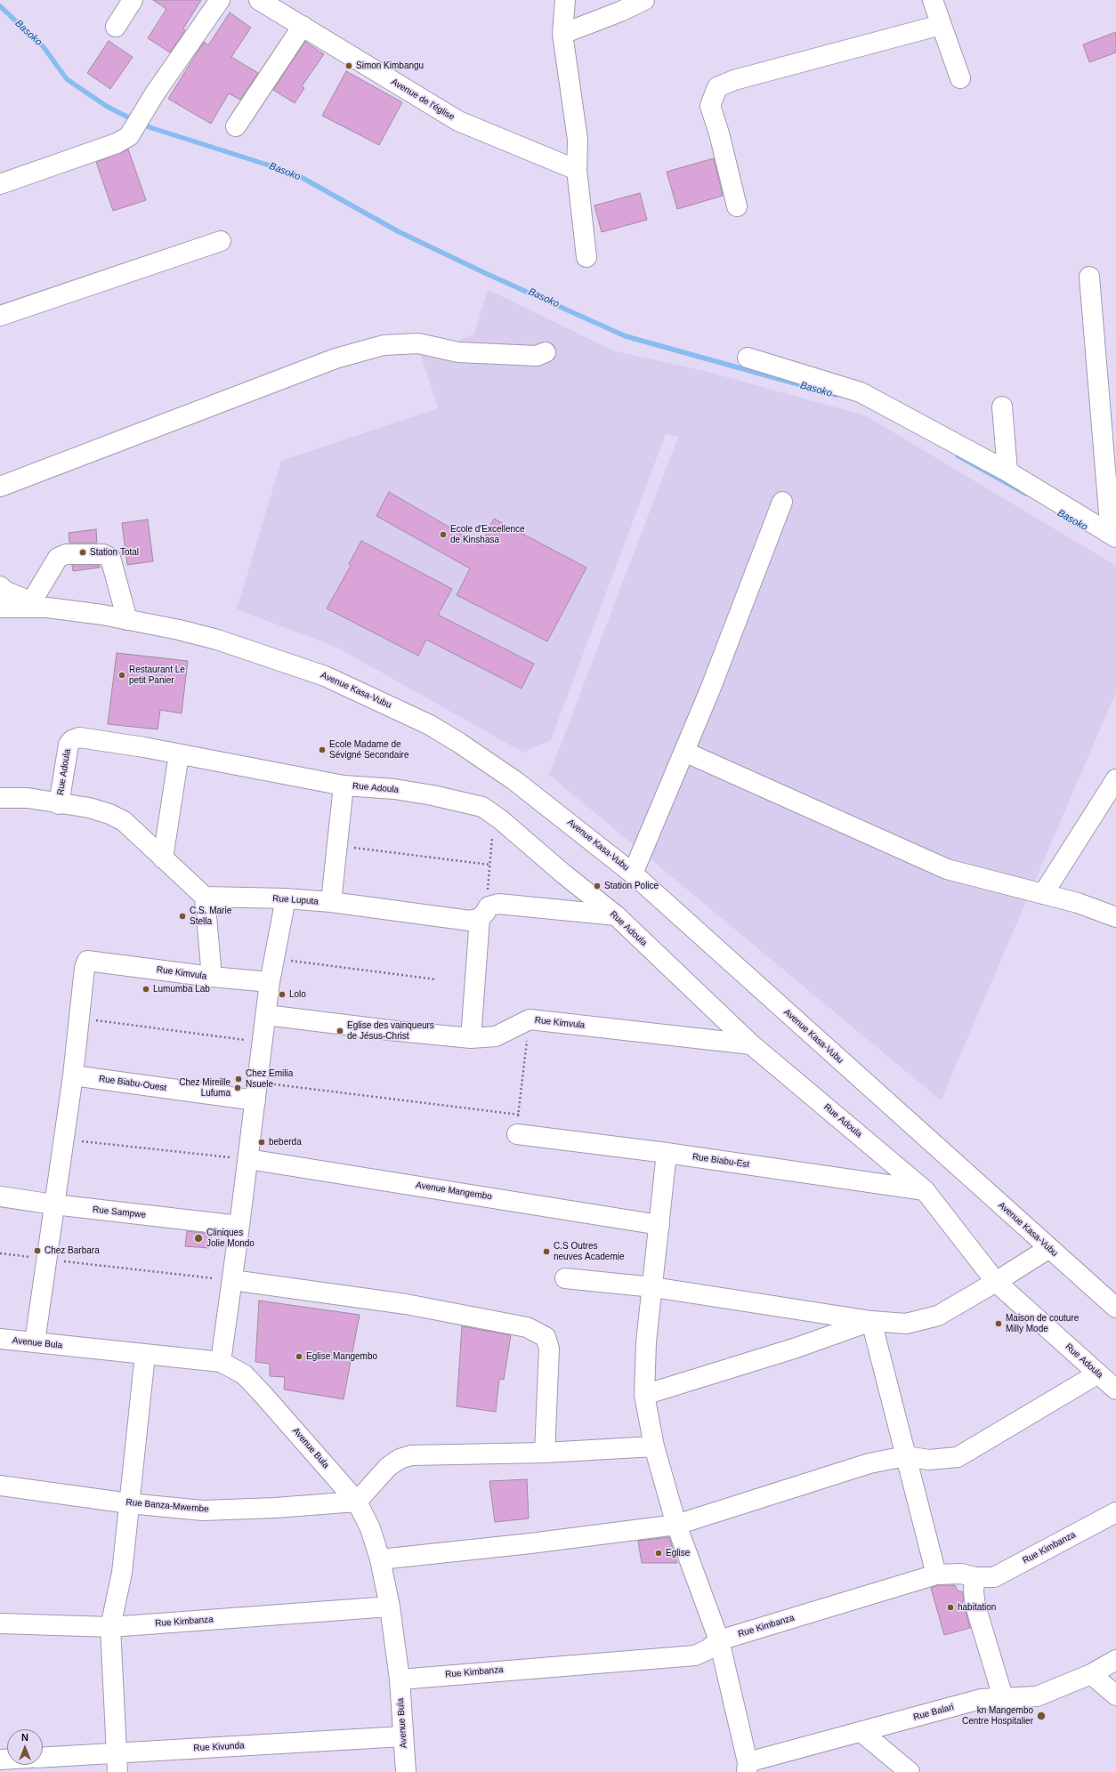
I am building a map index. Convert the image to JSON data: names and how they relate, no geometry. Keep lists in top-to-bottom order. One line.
{"streets":{"street":["Avenue de l'église","Avenue Kasa-Vubu","Rue Adoula","Rue Luputa","Rue Kimvula","Rue Biabu-Ouest","Rue Biabu-Est","Avenue Mangembo","Rue Sampwe","Avenue Bula","Rue Banza-Mwembe","Rue Kimbanza","Rue Balari","Rue Kivunda"]},"crossings":[["Rue Adoula","Rue Luputa"],["Rue Adoula","Rue Kimvula"],["Rue Adoula","Rue Biabu-Est"],["Avenue Bula","Rue Banza-Mwembe"],["Avenue Bula","Rue Kimbanza"],["Avenue Bula","Rue Kivunda"]],"water":["Basoko"],"places":["Simon Kimbangu","Ecole d'Excellence de Kinshasa","Station Total","Restaurant Le petit Panier","Ecole Madame de Sévigné Secondaire","Station Police","C.S. Marie Stella","Lumumba Lab","Lolo","Eglise des vainqueurs de Jésus-Christ","Chez Emilia Nsuele","Chez Mireille Lufuma","beberda","Cliniques Jolie Mondo","Chez Barbara","C.S Outres neuves Academie","Maison de couture Milly Mode","Eglise Mangembo","Eglise","habitation","kn Mangembo Centre Hospitalier"],"north":"top"}
